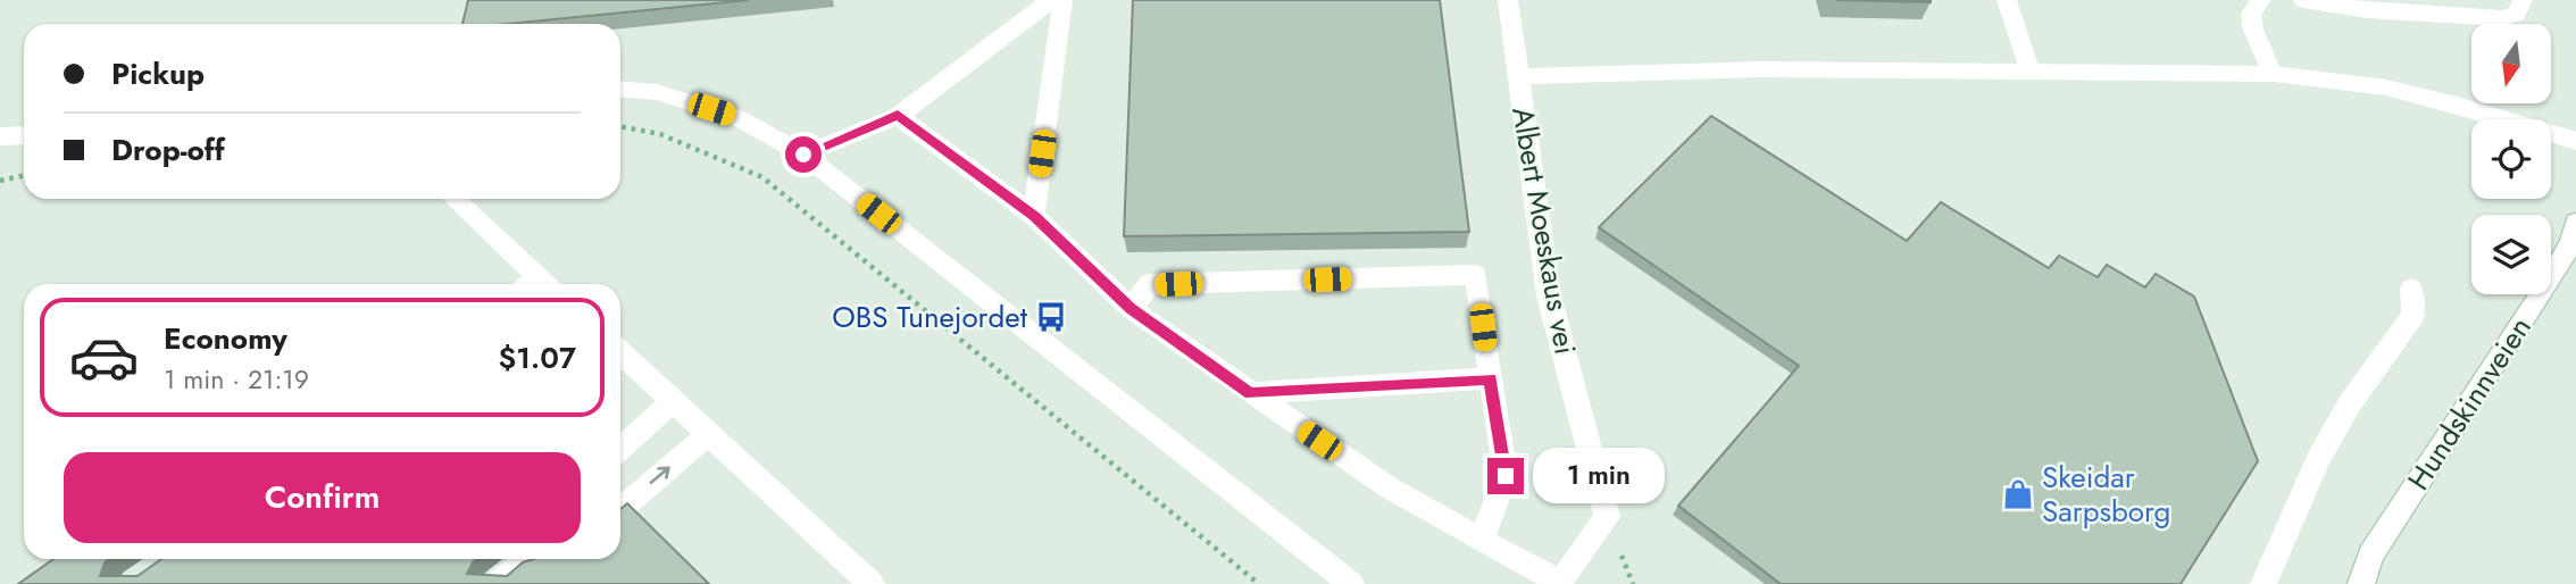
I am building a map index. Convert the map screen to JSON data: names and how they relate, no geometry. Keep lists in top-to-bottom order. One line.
{"streets":{"street":["Albert Moeskaus vei","Hundskinnveien"]},"places":{"bus stop":["OBS Tunejordet"],"shop":["Skeidar Sarpsborg"]},"north":"bottom","page":{"banner":["Pickup","Drop-off"],"list":[{"name":"Economy","note":"1 min · 21:19","value":"$1.07"}],"buttons":"Confirm","bubble":"1 min"}}
